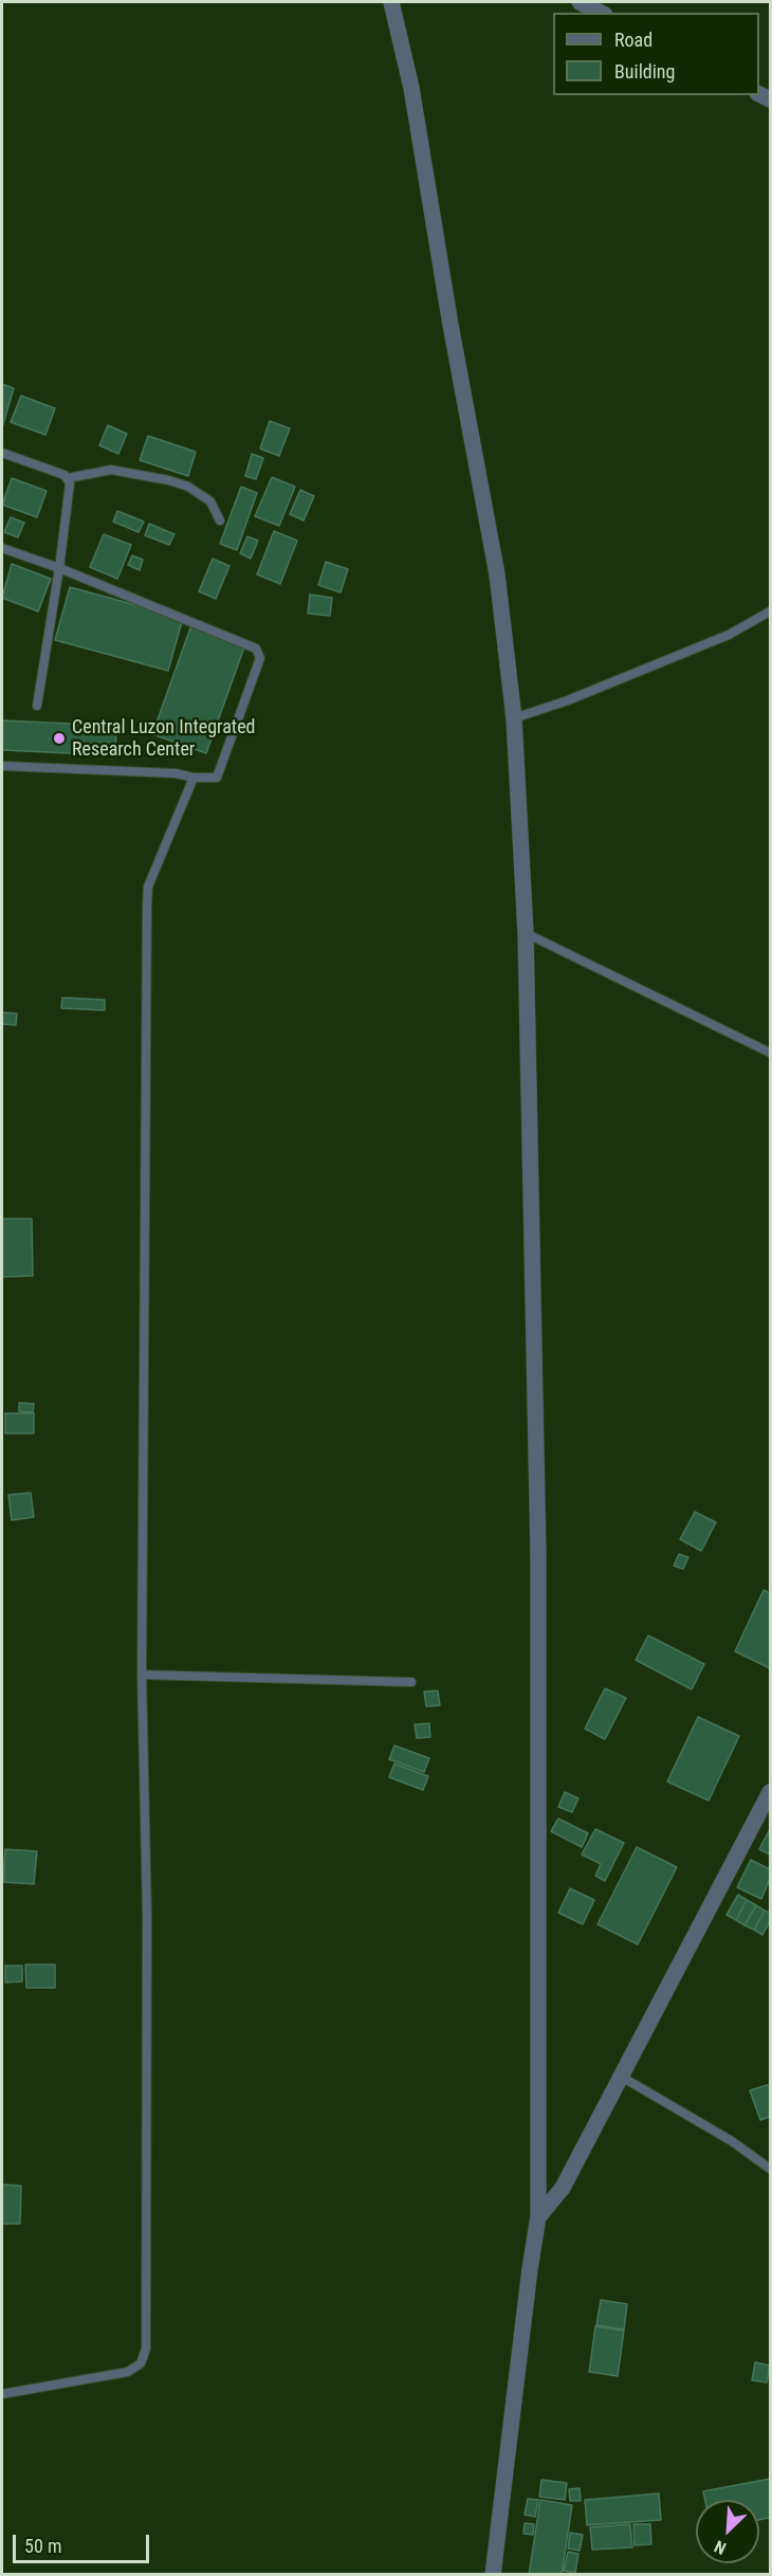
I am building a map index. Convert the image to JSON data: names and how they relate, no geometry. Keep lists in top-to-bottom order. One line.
{"places":["Central Luzon Integrated Research Center"],"legend":["Road","Building"],"scale_bar":"50 m","north":"bottom left"}
